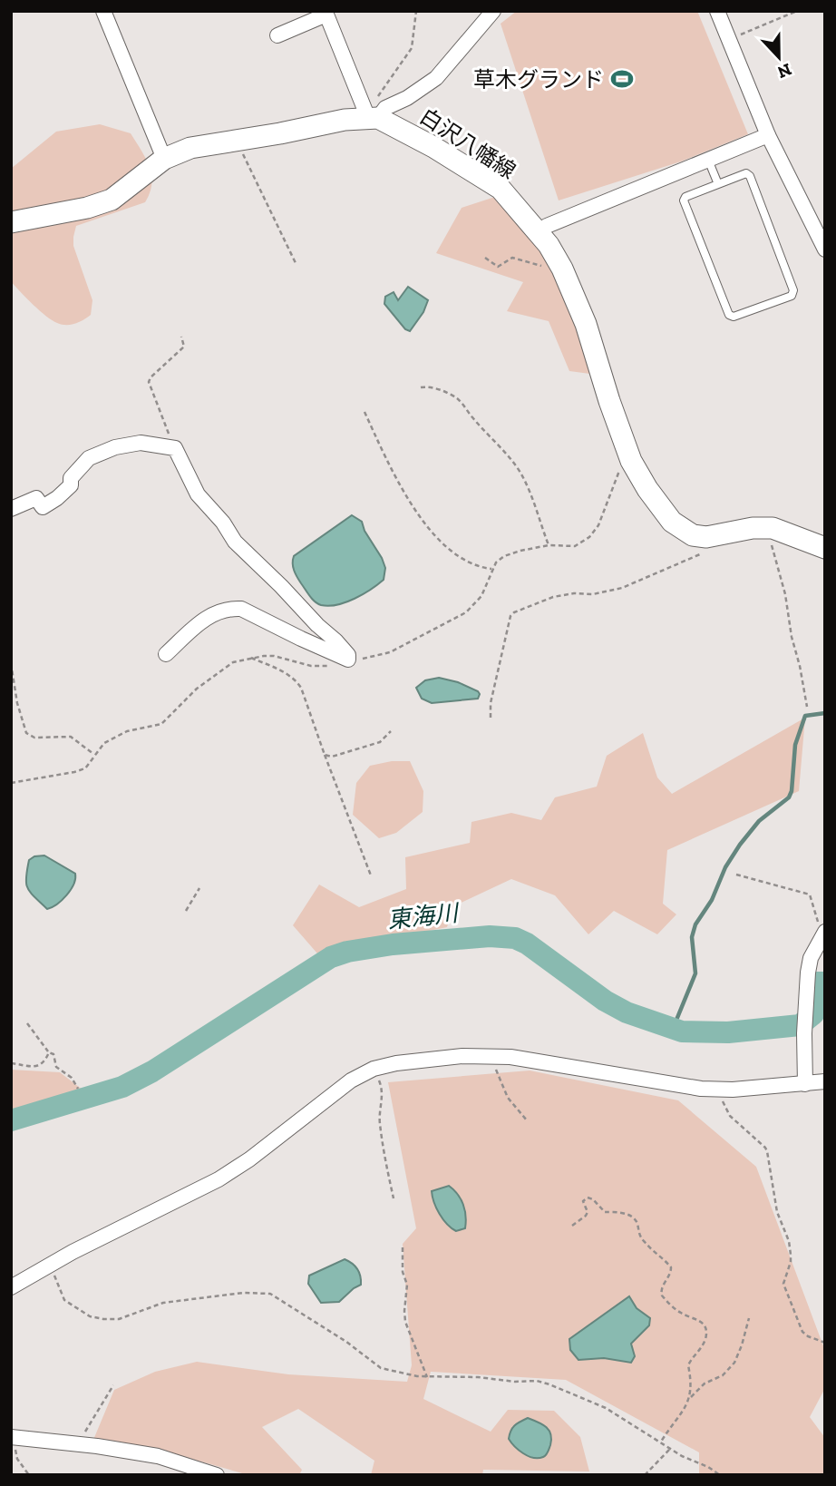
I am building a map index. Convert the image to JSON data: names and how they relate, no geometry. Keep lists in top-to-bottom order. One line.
{"streets":{"main road":["白沢八幡線"]},"water":["東海川"],"places":{"sports":["草木グランド"]},"north":"bottom"}
